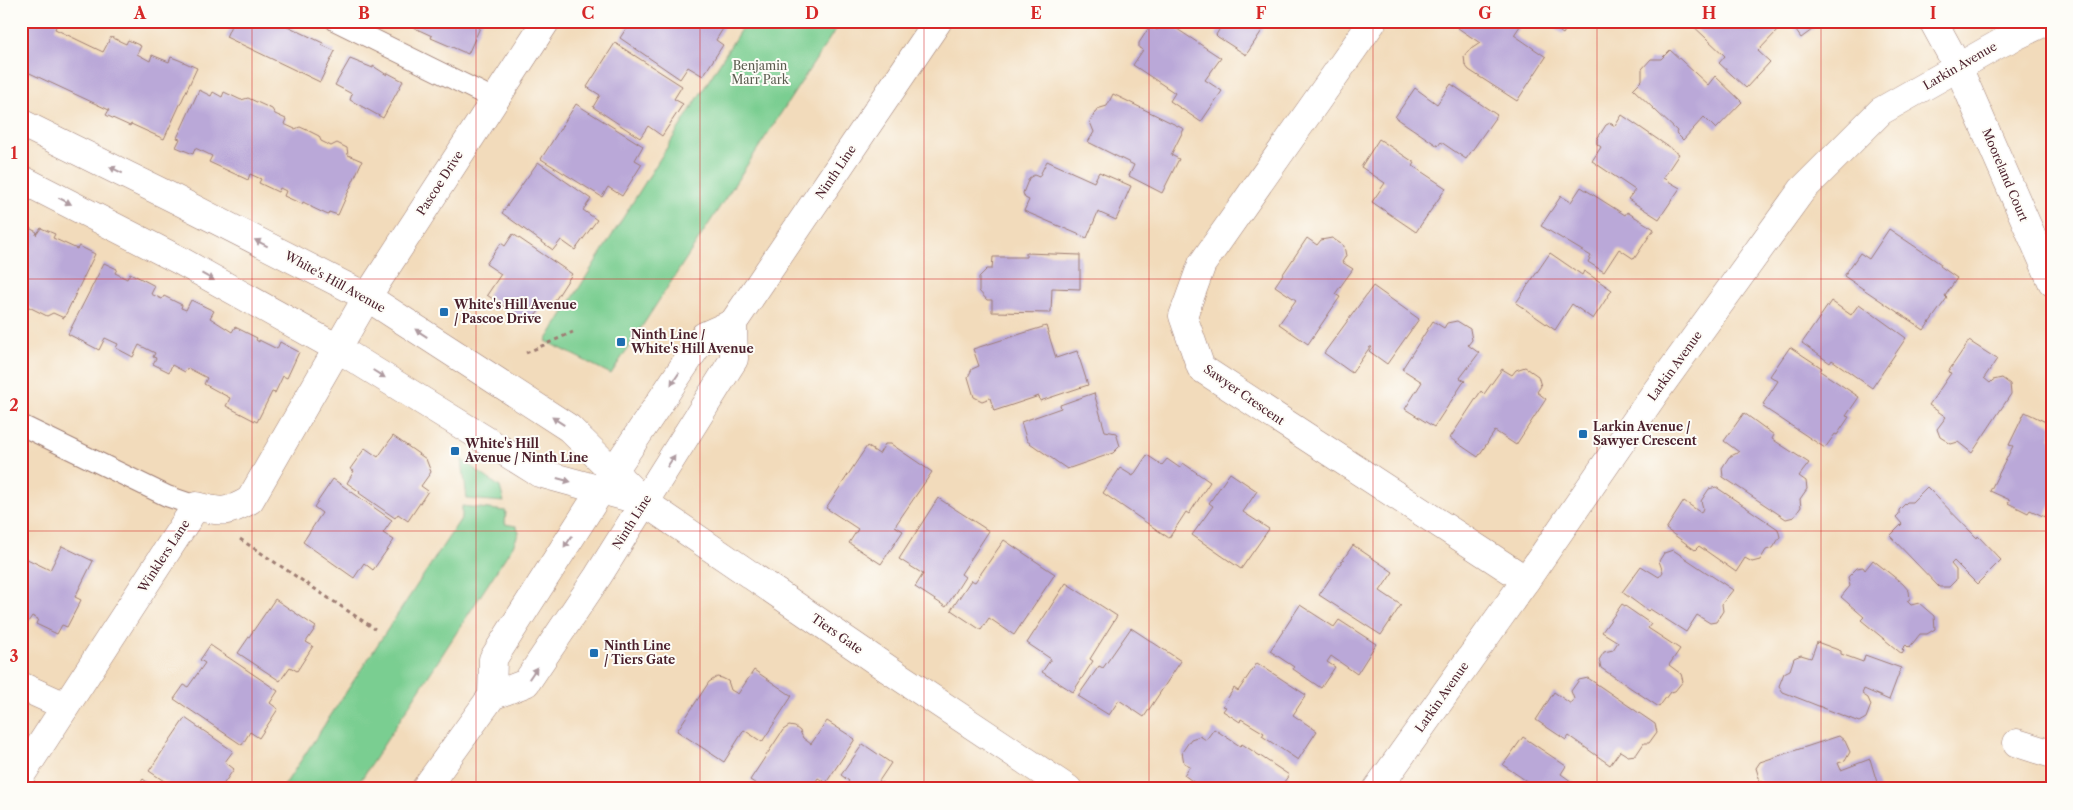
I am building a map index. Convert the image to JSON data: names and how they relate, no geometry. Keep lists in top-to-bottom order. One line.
{"streets":{"street":["Larkin Avenue","Ninth Line","Mooreland Court","Pascoe Drive","White's Hill Avenue","Sawyer Crescent","Winklers Lane","Tiers Gate"]},"crossings":[["Larkin Avenue","Mooreland Court"],["Larkin Avenue","Sawyer Crescent"],["Ninth Line","White's Hill Avenue"],["Ninth Line","Tiers Gate"],["Pascoe Drive","White's Hill Avenue"],["Pascoe Drive","Winklers Lane"],["White's Hill Avenue","Winklers Lane"],["White's Hill Avenue","Tiers Gate"]],"parks":["Benjamin Marr Park"],"places":{"transit":["White's Hill Avenue / Pascoe Drive","Ninth Line / White's Hill Avenue","Larkin Avenue / Sawyer Crescent","White's Hill Avenue / Ninth Line","Ninth Line / Tiers Gate"]},"grid":{"columns":["A","B","C","D","E","F","G","H","I"],"rows":["1","2","3"]}}
